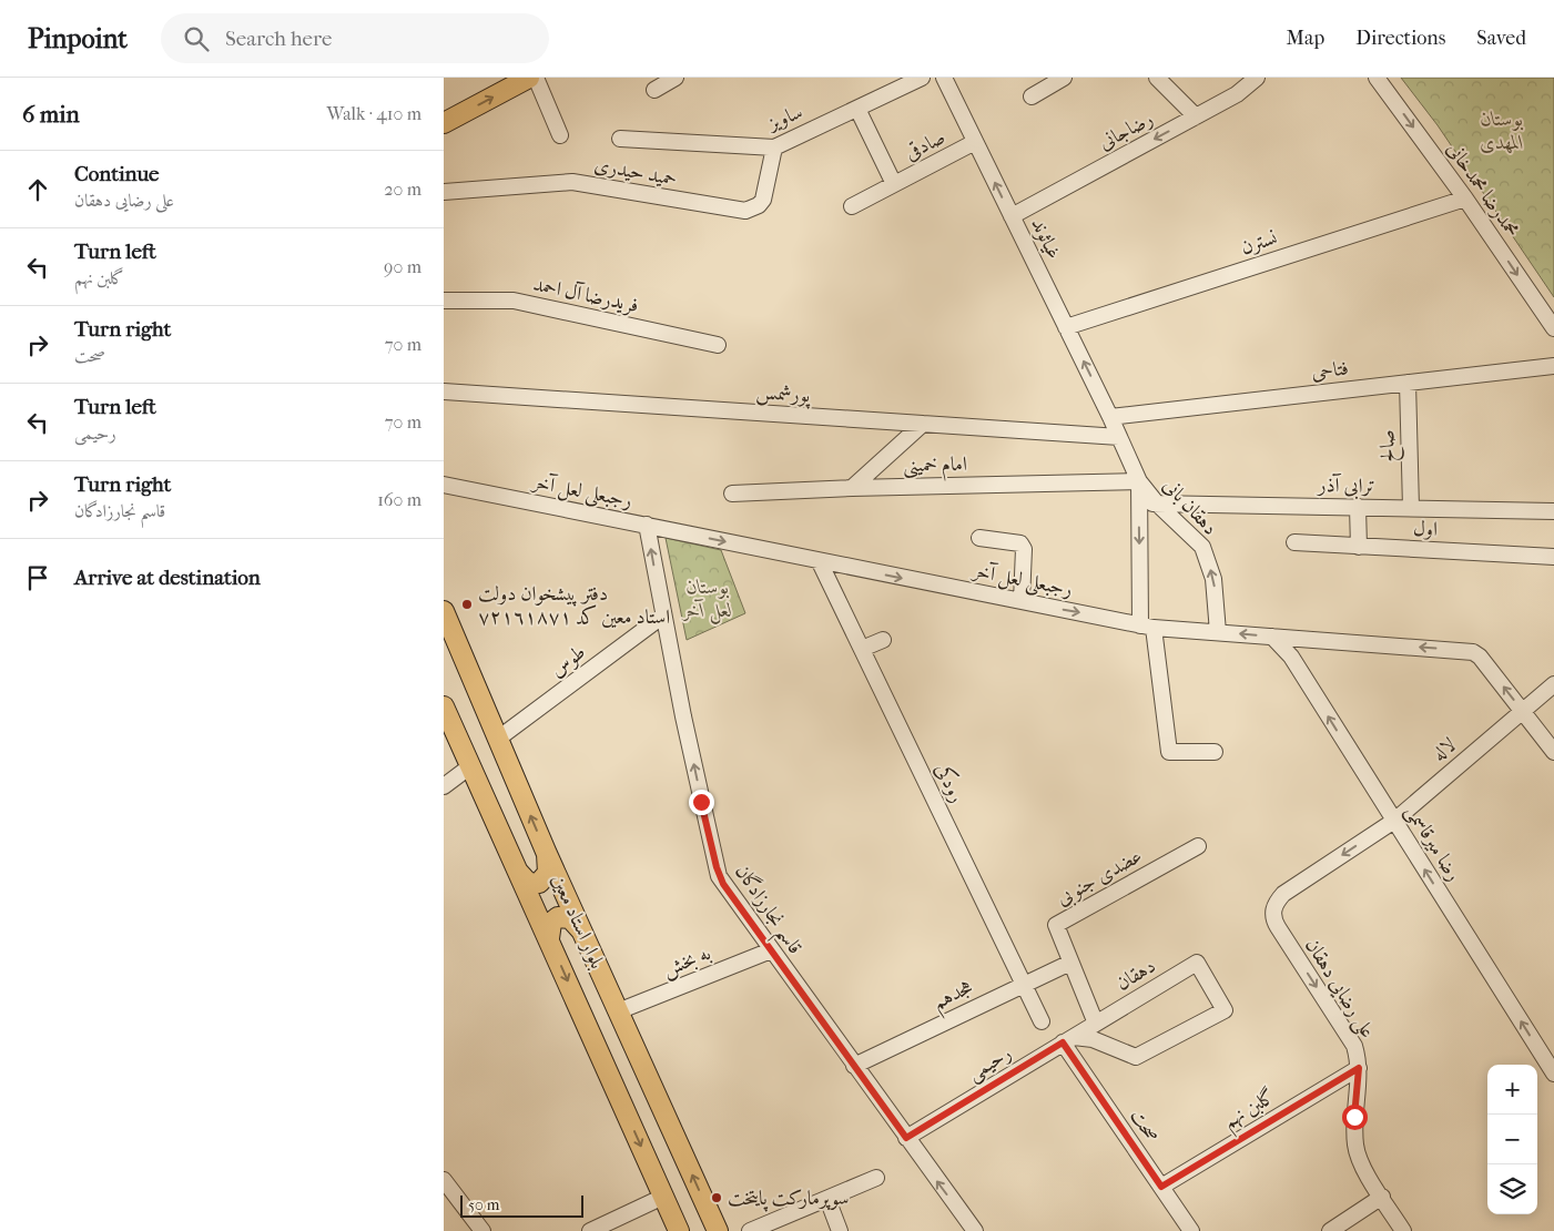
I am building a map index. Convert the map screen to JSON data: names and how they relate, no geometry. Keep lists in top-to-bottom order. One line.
{"streets":{"main road":["بلوار استاد معین"],"street":["ساویز","رضاجانی","صادقی","حمید حیدری","محمدرضا محمدخانی","غیاثوند","نسترن","فریدرضا آل احمد","فتاحی","پورشمس","صالح","امام خمینی","ترابی آذر","رجبعلی لعل آخر","دهقان بانی","اول","طوس","لاله","رودکی","رضا میرقاسمی","عضدی جنوبی","قاسم نجارزادگان","به بخش","دهقان","علی رضایی دهقان","هجدهم","رحیمی","گلبن نهم","صحت"]},"crossings":[["ساویز","صادقی"],["ساویز","حمید حیدری"],["رضاجانی","غیاثوند"],["صادقی","غیاثوند"],["محمدرضا محمدخانی","نسترن"],["غیاثوند","نسترن"],["غیاثوند","فتاحی"],["غیاثوند","دهقان بانی"],["فتاحی","صالح"],["فتاحی","دهقان بانی"],["پورشمس","دهقان بانی"],["صالح","ترابی آذر"],["امام خمینی","دهقان بانی"],["ترابی آذر","دهقان بانی"],["رجبعلی لعل آخر","دهقان بانی"],["رجبعلی لعل آخر","لاله"],["رجبعلی لعل آخر","رودکی"],["رجبعلی لعل آخر","رضا میرقاسمی"],["رجبعلی لعل آخر","قاسم نجارزادگان"],["طوس","قاسم نجارزادگان"],["طوس","بلوار استاد معین"],["لاله","رضا میرقاسمی"],["لاله","علی رضایی دهقان"],["رودکی","هجدهم"],["رضا میرقاسمی","علی رضایی دهقان"],["عضدی جنوبی","هجدهم"],["قاسم نجارزادگان","به بخش"],["قاسم نجارزادگان","هجدهم"],["قاسم نجارزادگان","رحیمی"],["بلوار استاد معین","به بخش"],["دهقان","رحیمی"],["دهقان","صحت"],["علی رضایی دهقان","گلبن نهم"],["رحیمی","صحت"],["گلبن نهم","صحت"]],"one_way":["رضاجانی","محمدرضا محمدخانی","غیاثوند","رضا میرقاسمی","قاسم نجارزادگان"],"parks":["بوستان المهدی","بوستان لعل آخر"],"places":["دفتر پيشخوان دولت استاد معين كد ٧٢١٦١٨٧١","سوپرمارکت پایتخت"],"scale_bar":"50 m","page":{"header":"Pinpoint","search":"Search here","nav":["Map","Directions","Saved"],"heading":["6 min","Walk · 410 m"],"list":[["Continue","علی رضایی دهقان","20 m"],["Turn left","گلبن نهم","90 m"],["Turn right","صحت","70 m"],["Turn left","رحیمی","70 m"],["Turn right","قاسم نجارزادگان","160 m"],"Arrive at destination"],"map_buttons":["+","−"],"scale":"50 m"}}
